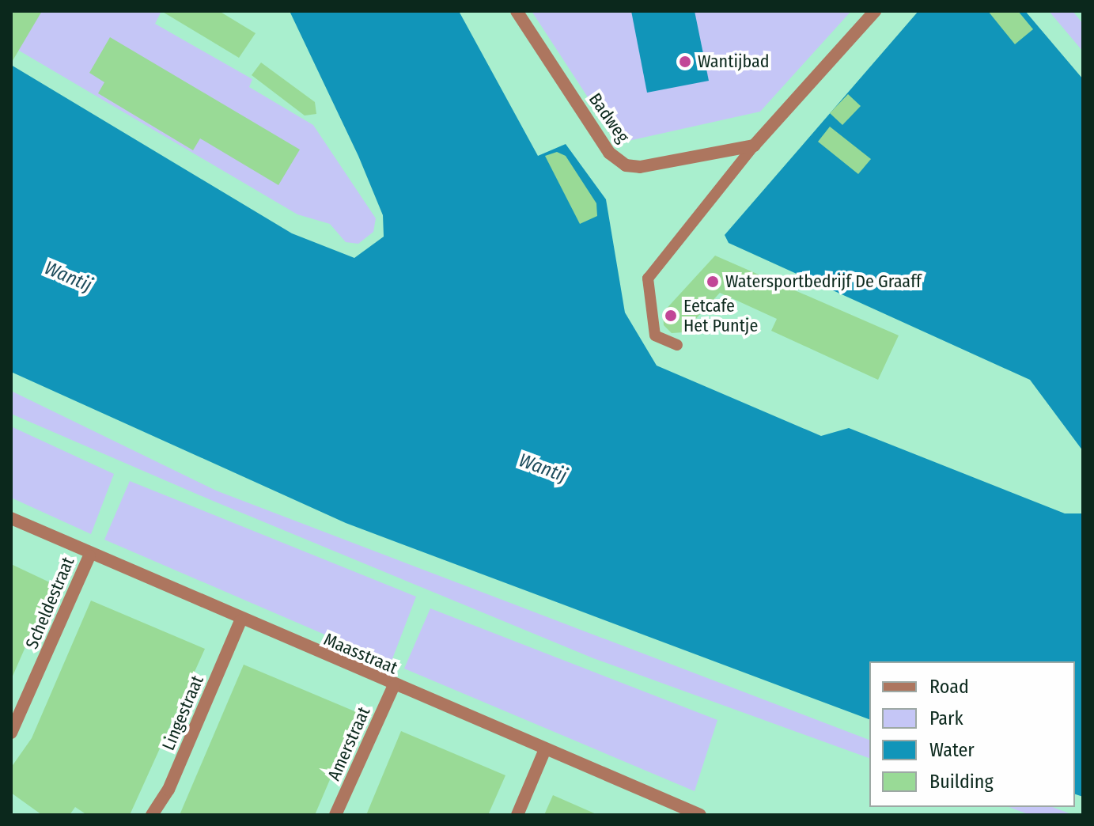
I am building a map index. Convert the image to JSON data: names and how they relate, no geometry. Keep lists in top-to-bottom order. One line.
{"streets":{"street":["Badweg","Scheldestraat","Maasstraat","Lingestraat","Amerstraat"]},"crossings":[["Scheldestraat","Maasstraat"],["Maasstraat","Lingestraat"],["Maasstraat","Amerstraat"]],"water":["Wantij"],"places":["Wantijbad","Watersportbedrijf De Graaff","Eetcafe Het Puntje"],"legend":["Road","Park","Water","Building"]}
